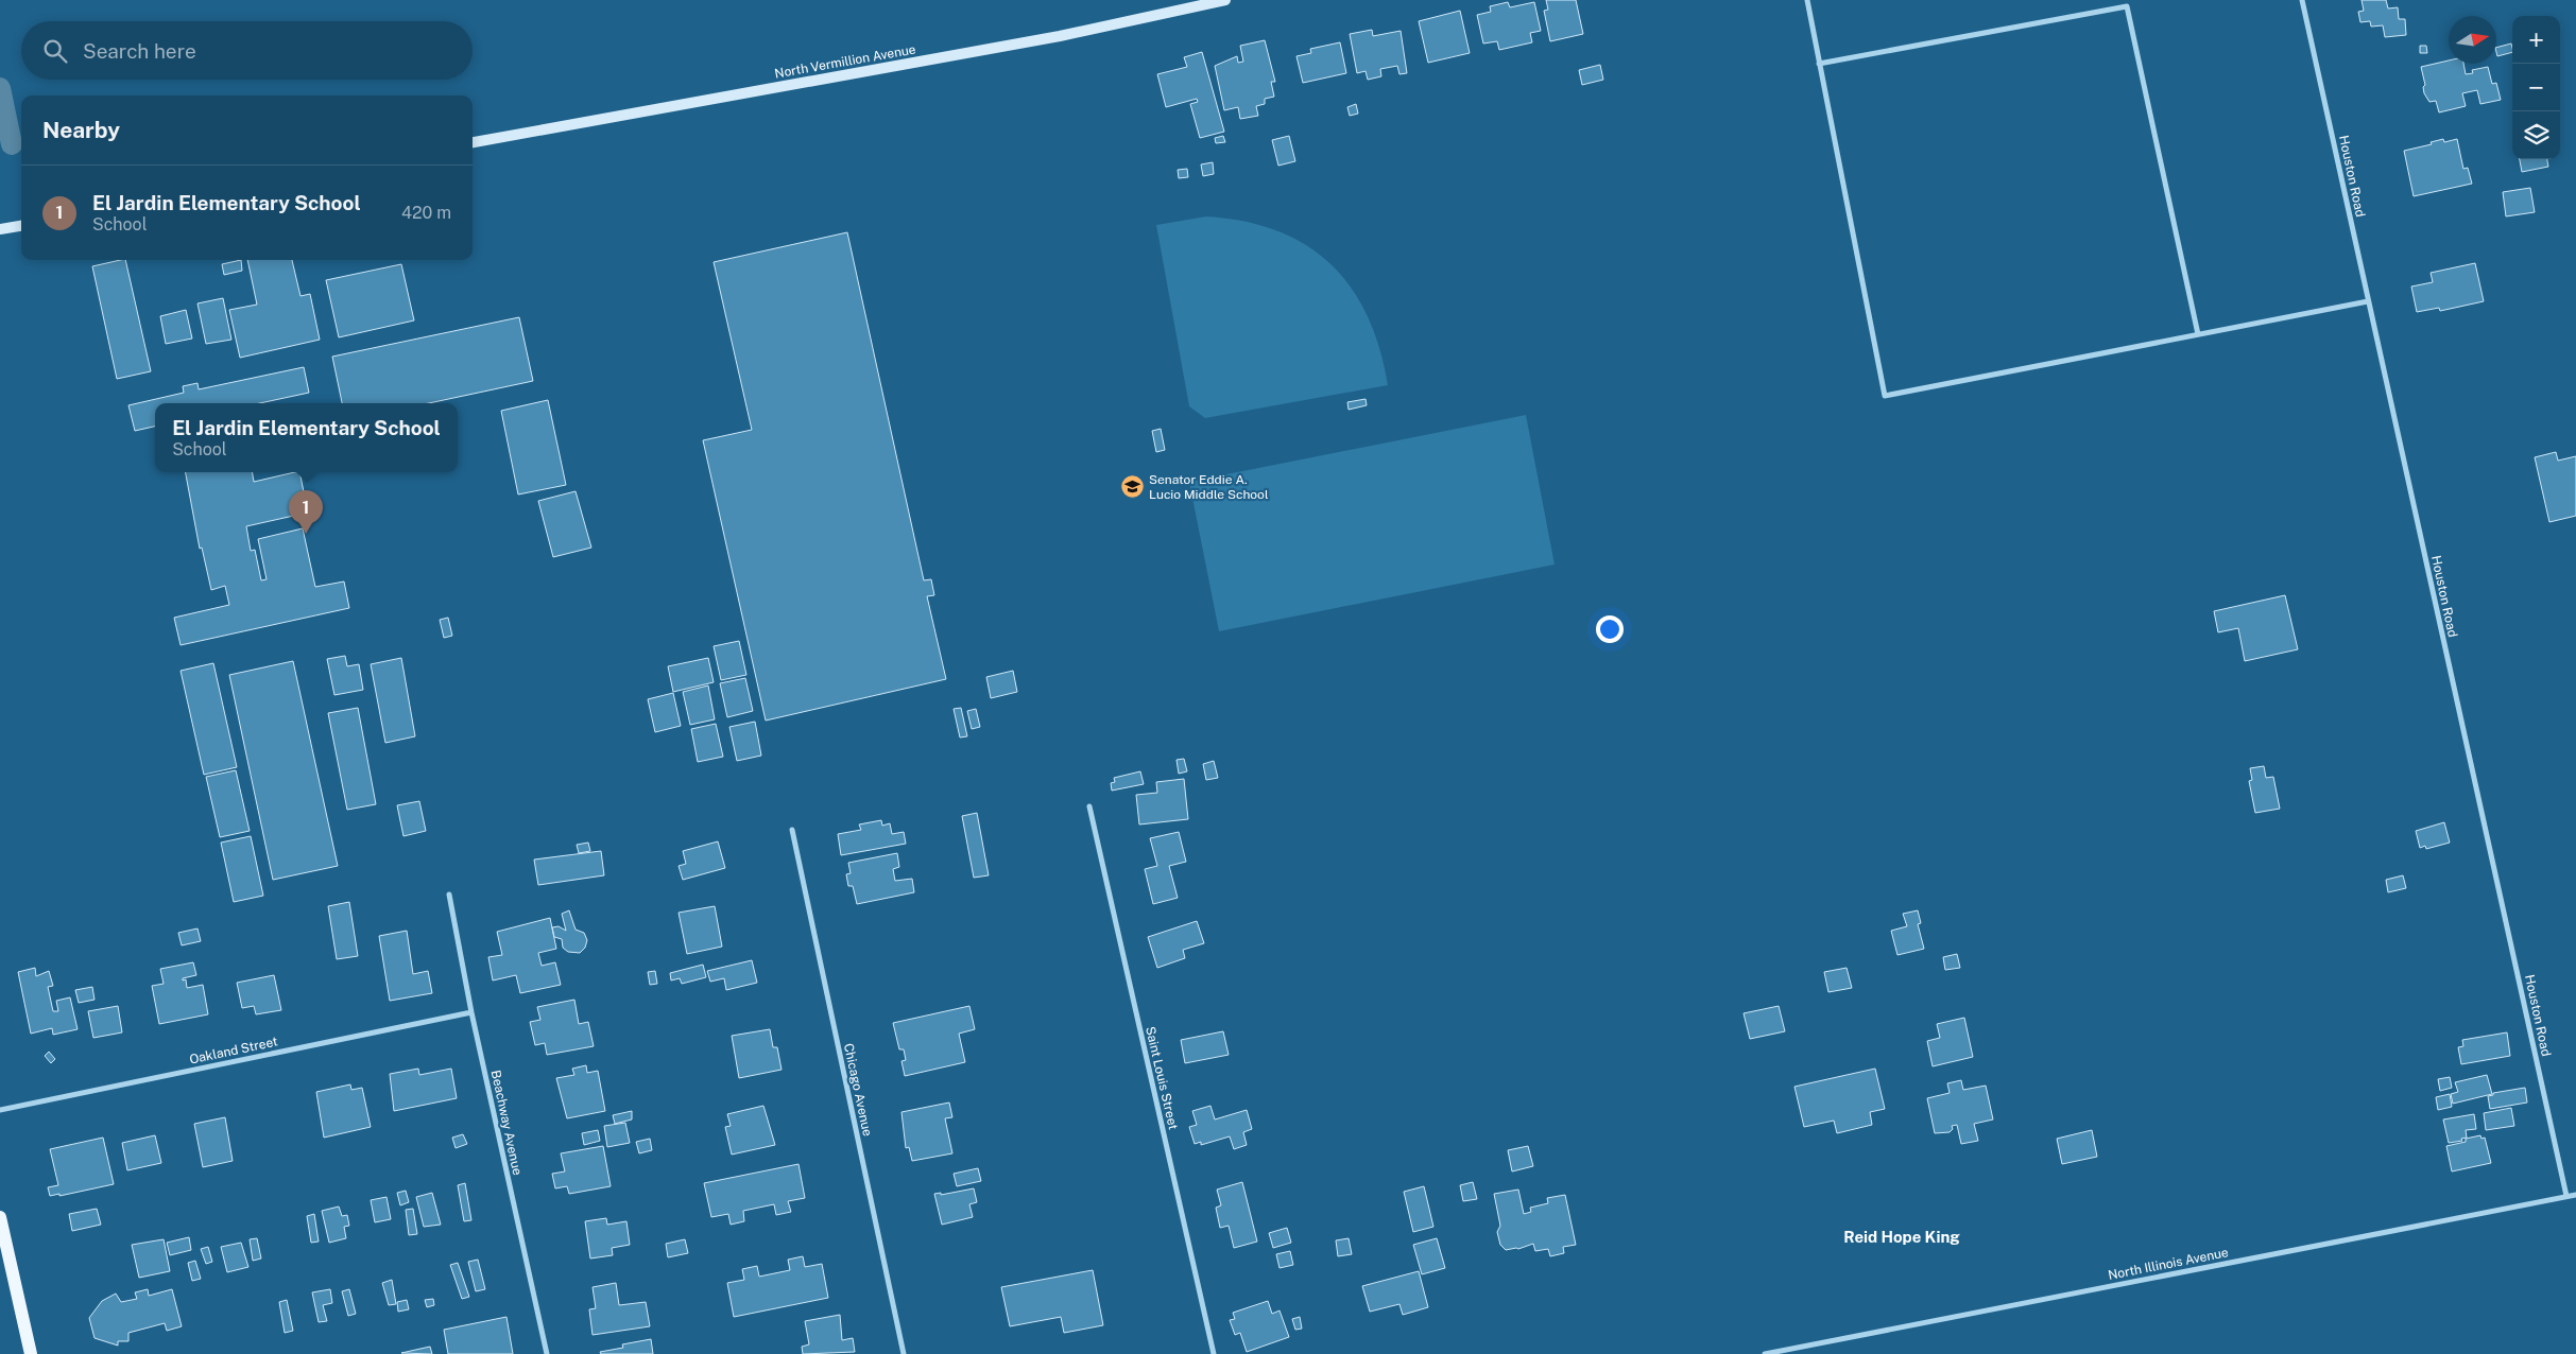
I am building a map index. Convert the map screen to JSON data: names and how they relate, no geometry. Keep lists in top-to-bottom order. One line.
{"streets":{"street":["North Vermillion Avenue","Houston Road","Oakland Street","Saint Louis Street","Chicago Avenue","Beachway Avenue","North Illinois Avenue"]},"crossings":[["Houston Road","North Illinois Avenue"],["Oakland Street","Beachway Avenue"]],"districts":["Reid Hope King"],"places":{"school or university":["Senator Eddie A. Lucio Middle School"]},"north":"right","page":{"map_buttons":["+","−"],"search":"Search here","heading":"Nearby","list":[{"mark":"1","name":"El Jardin Elementary School","note":"School","value":"420 m"}],"popup":["El Jardin Elementary School","School"],"pins":"1"}}
